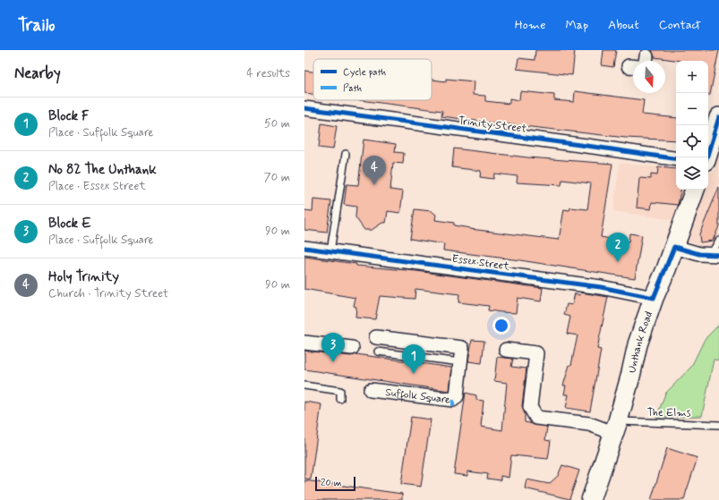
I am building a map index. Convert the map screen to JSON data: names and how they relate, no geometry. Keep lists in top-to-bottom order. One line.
{"streets":{"street":["Trinity Street","Essex Street","Unthank Road","Suffolk Square"],"lane":["The Elms"]},"crossings":[["Essex Street","Unthank Road"],["Unthank Road","The Elms"]],"legend":["Cycle path","Path"],"scale_bar":"20 m","north":"bottom","page":{"header":"Trailo","nav":["Home","Map","About","Contact"],"heading":["Nearby","4 results"],"map_buttons":["+","−"],"list":[{"mark":"1","name":"Block F","note":"Place · Suffolk Square","value":"50 m"},{"mark":"2","name":"No 82 The Unthank","note":"Place · Essex Street","value":"70 m"},{"mark":"3","name":"Block E","note":"Place · Suffolk Square","value":"90 m"},{"mark":"4","name":"Holy Trinity","note":"Church · Trinity Street","value":"90 m"}],"pins":["4","2","3","1"],"scale":"20 m"}}
